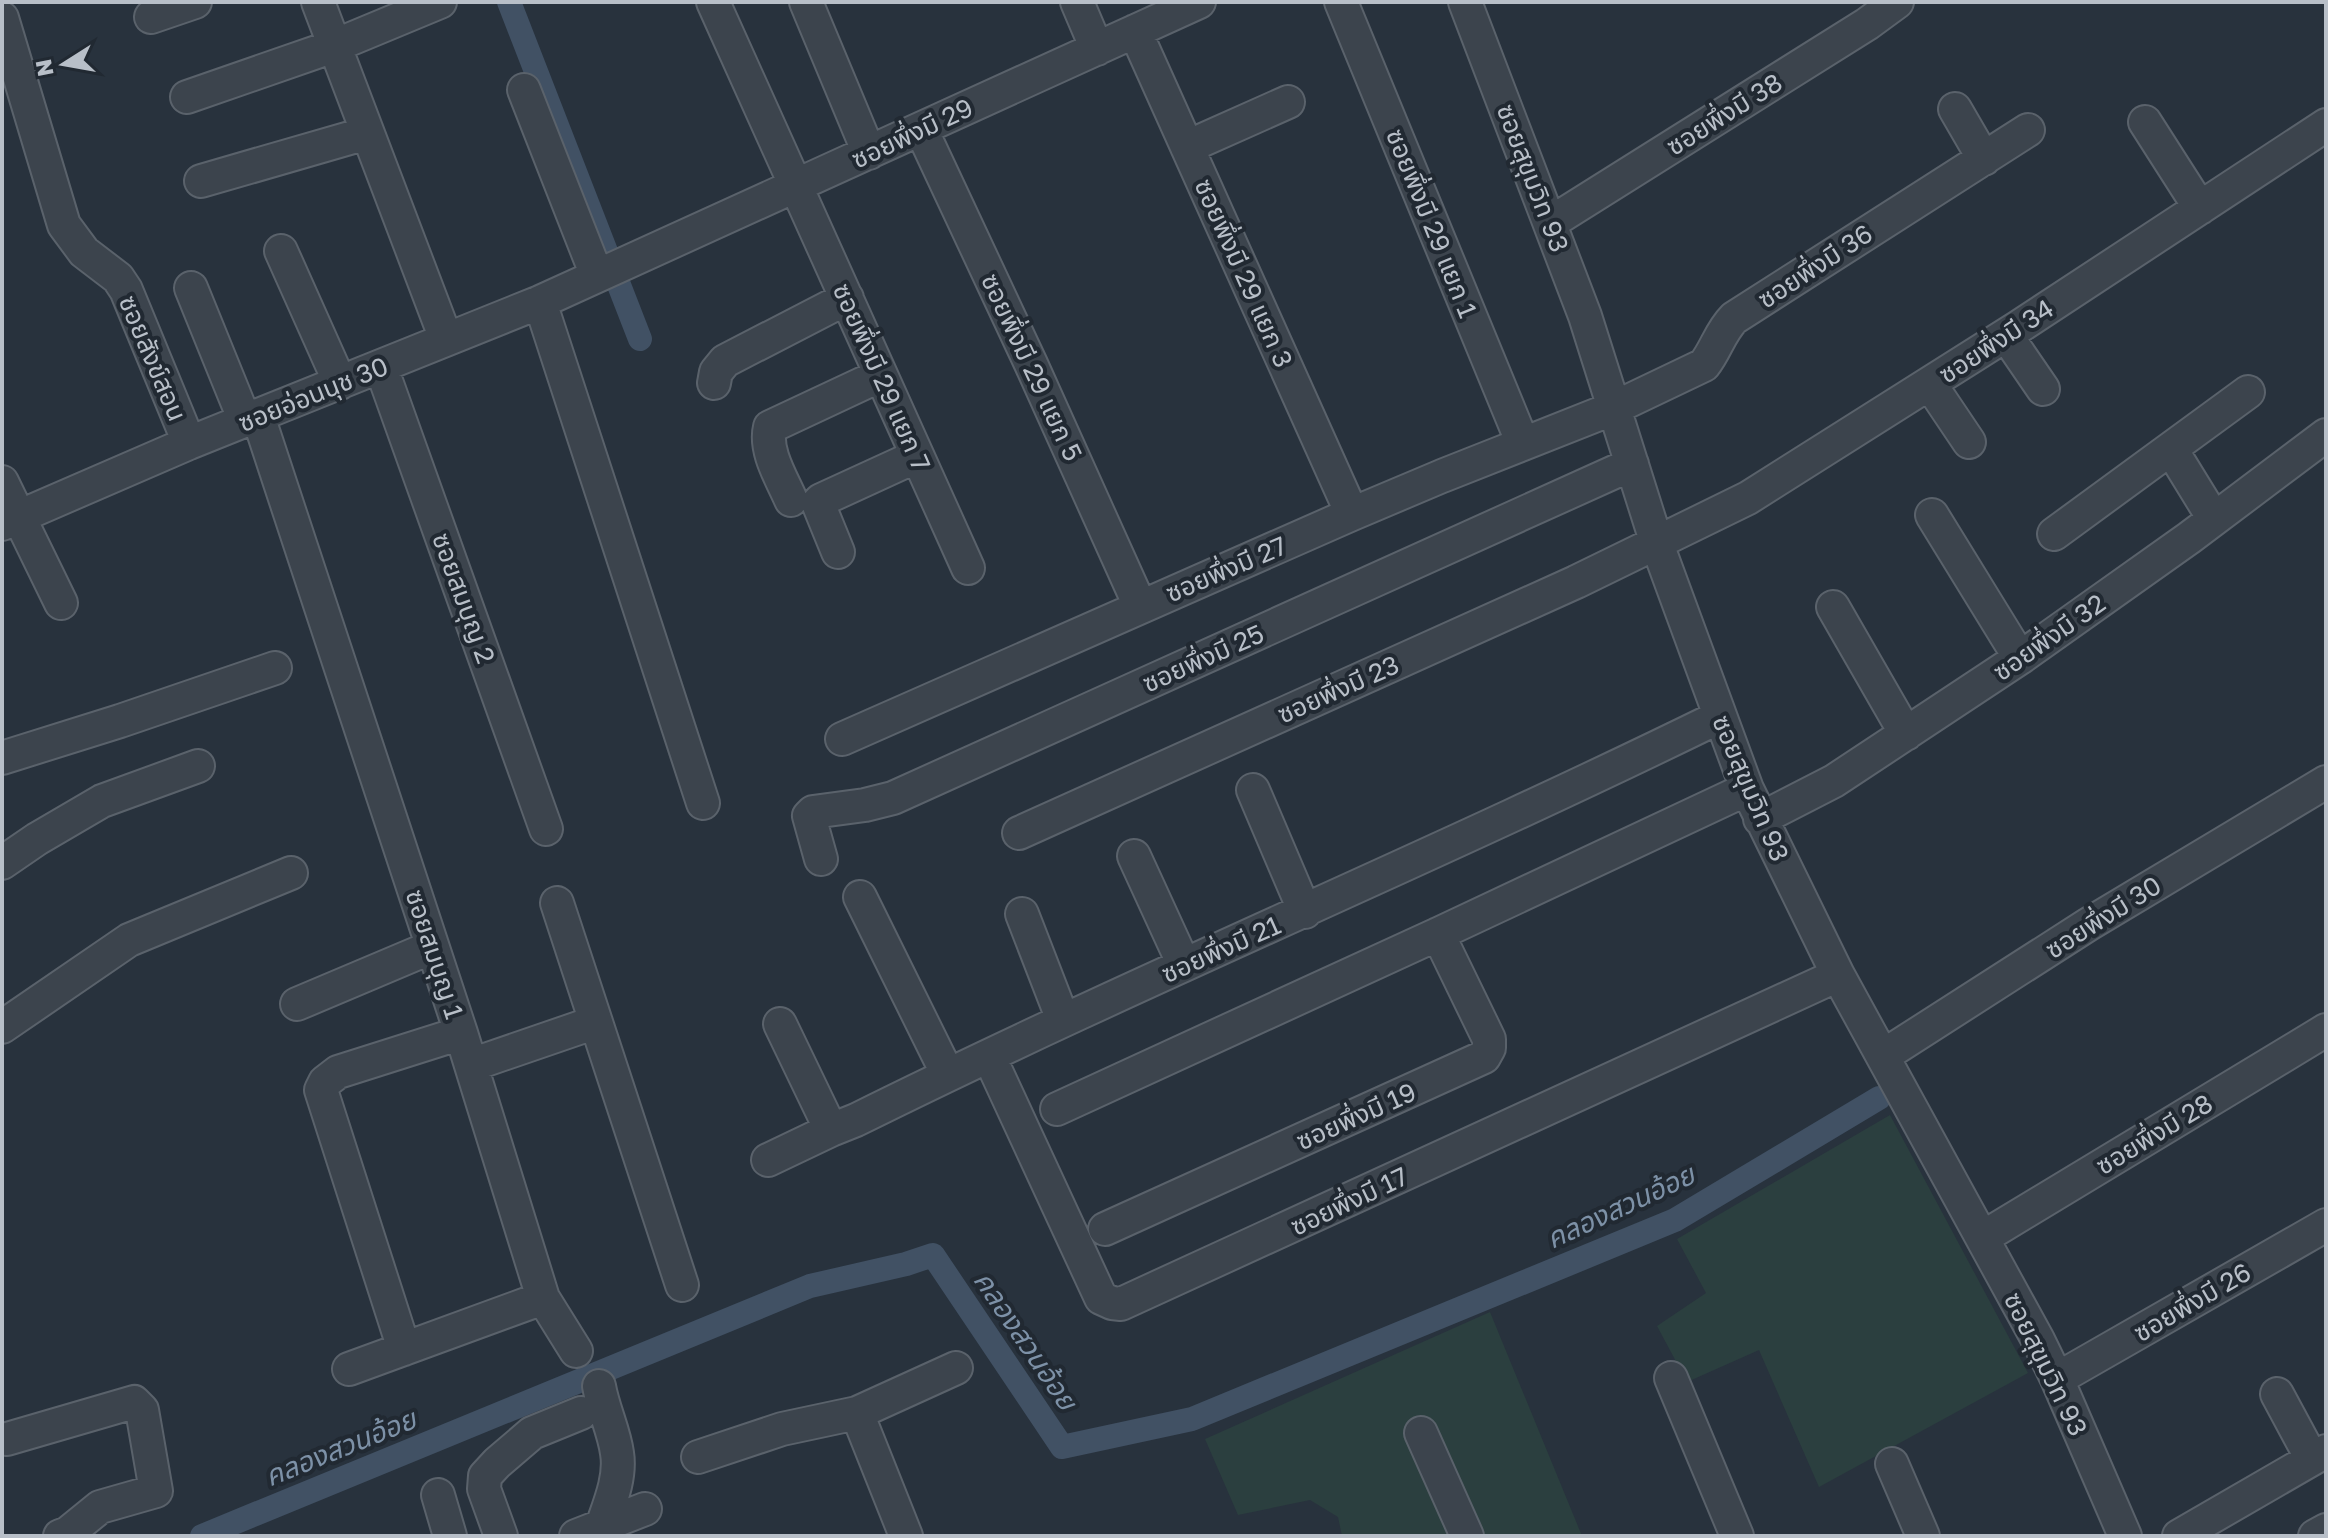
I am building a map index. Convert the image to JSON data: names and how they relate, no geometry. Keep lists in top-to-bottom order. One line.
{"streets":{"street":["ซอยพึ่งมี 38","ซอยพึ่งมี 29","ซอยสุขุมวิท 93","ซอยพึ่งมี 29 แยก 1","ซอยพึ่งมี 36","ซอยพึ่งมี 29 แยก 3","ซอยพึ่งมี 34","ซอยสังข์สอน","ซอยพึ่งมี 29 แยก 5","ซอยพึ่งมี 29 แยก 7","ซอยอ่อนนุช 30","ซอยพึ่งมี 27","ซอยสมบุญ 2","ซอยพึ่งมี 32","ซอยพึ่งมี 25","ซอยพึ่งมี 23","ซอยพึ่งมี 30","ซอยพึ่งมี 21","ซอยสมบุญ 1","ซอยพึ่งมี 19","ซอยพึ่งมี 28","ซอยพึ่งมี 17","ซอยพึ่งมี 26"]},"crossings":[["ซอยพึ่งมี 38","ซอยสุขุมวิท 93"],["ซอยพึ่งมี 29","ซอยพึ่งมี 29 แยก 3"],["ซอยพึ่งมี 29","ซอยพึ่งมี 29 แยก 5"],["ซอยพึ่งมี 29","ซอยพึ่งมี 29 แยก 7"],["ซอยพึ่งมี 29","ซอยอ่อนนุช 30"],["ซอยสุขุมวิท 93","ซอยพึ่งมี 36"],["ซอยสุขุมวิท 93","ซอยพึ่งมี 34"],["ซอยสุขุมวิท 93","ซอยพึ่งมี 27"],["ซอยสุขุมวิท 93","ซอยพึ่งมี 32"],["ซอยสุขุมวิท 93","ซอยพึ่งมี 25"],["ซอยสุขุมวิท 93","ซอยพึ่งมี 23"],["ซอยสุขุมวิท 93","ซอยพึ่งมี 30"],["ซอยสุขุมวิท 93","ซอยพึ่งมี 21"],["ซอยสุขุมวิท 93","ซอยพึ่งมี 28"],["ซอยสุขุมวิท 93","ซอยพึ่งมี 17"],["ซอยสุขุมวิท 93","ซอยพึ่งมี 26"],["ซอยพึ่งมี 29 แยก 1","ซอยพึ่งมี 27"],["ซอยพึ่งมี 36","ซอยพึ่งมี 27"],["ซอยพึ่งมี 29 แยก 3","ซอยพึ่งมี 27"],["ซอยพึ่งมี 34","ซอยพึ่งมี 23"],["ซอยสังข์สอน","ซอยอ่อนนุช 30"],["ซอยพึ่งมี 29 แยก 5","ซอยพึ่งมี 27"],["ซอยอ่อนนุช 30","ซอยสมบุญ 2"],["ซอยอ่อนนุช 30","ซอยสมบุญ 1"],["ซอยพึ่งมี 21","ซอยพึ่งมี 17"]],"water":["คลองสวนอ้อย"],"north":"left"}
